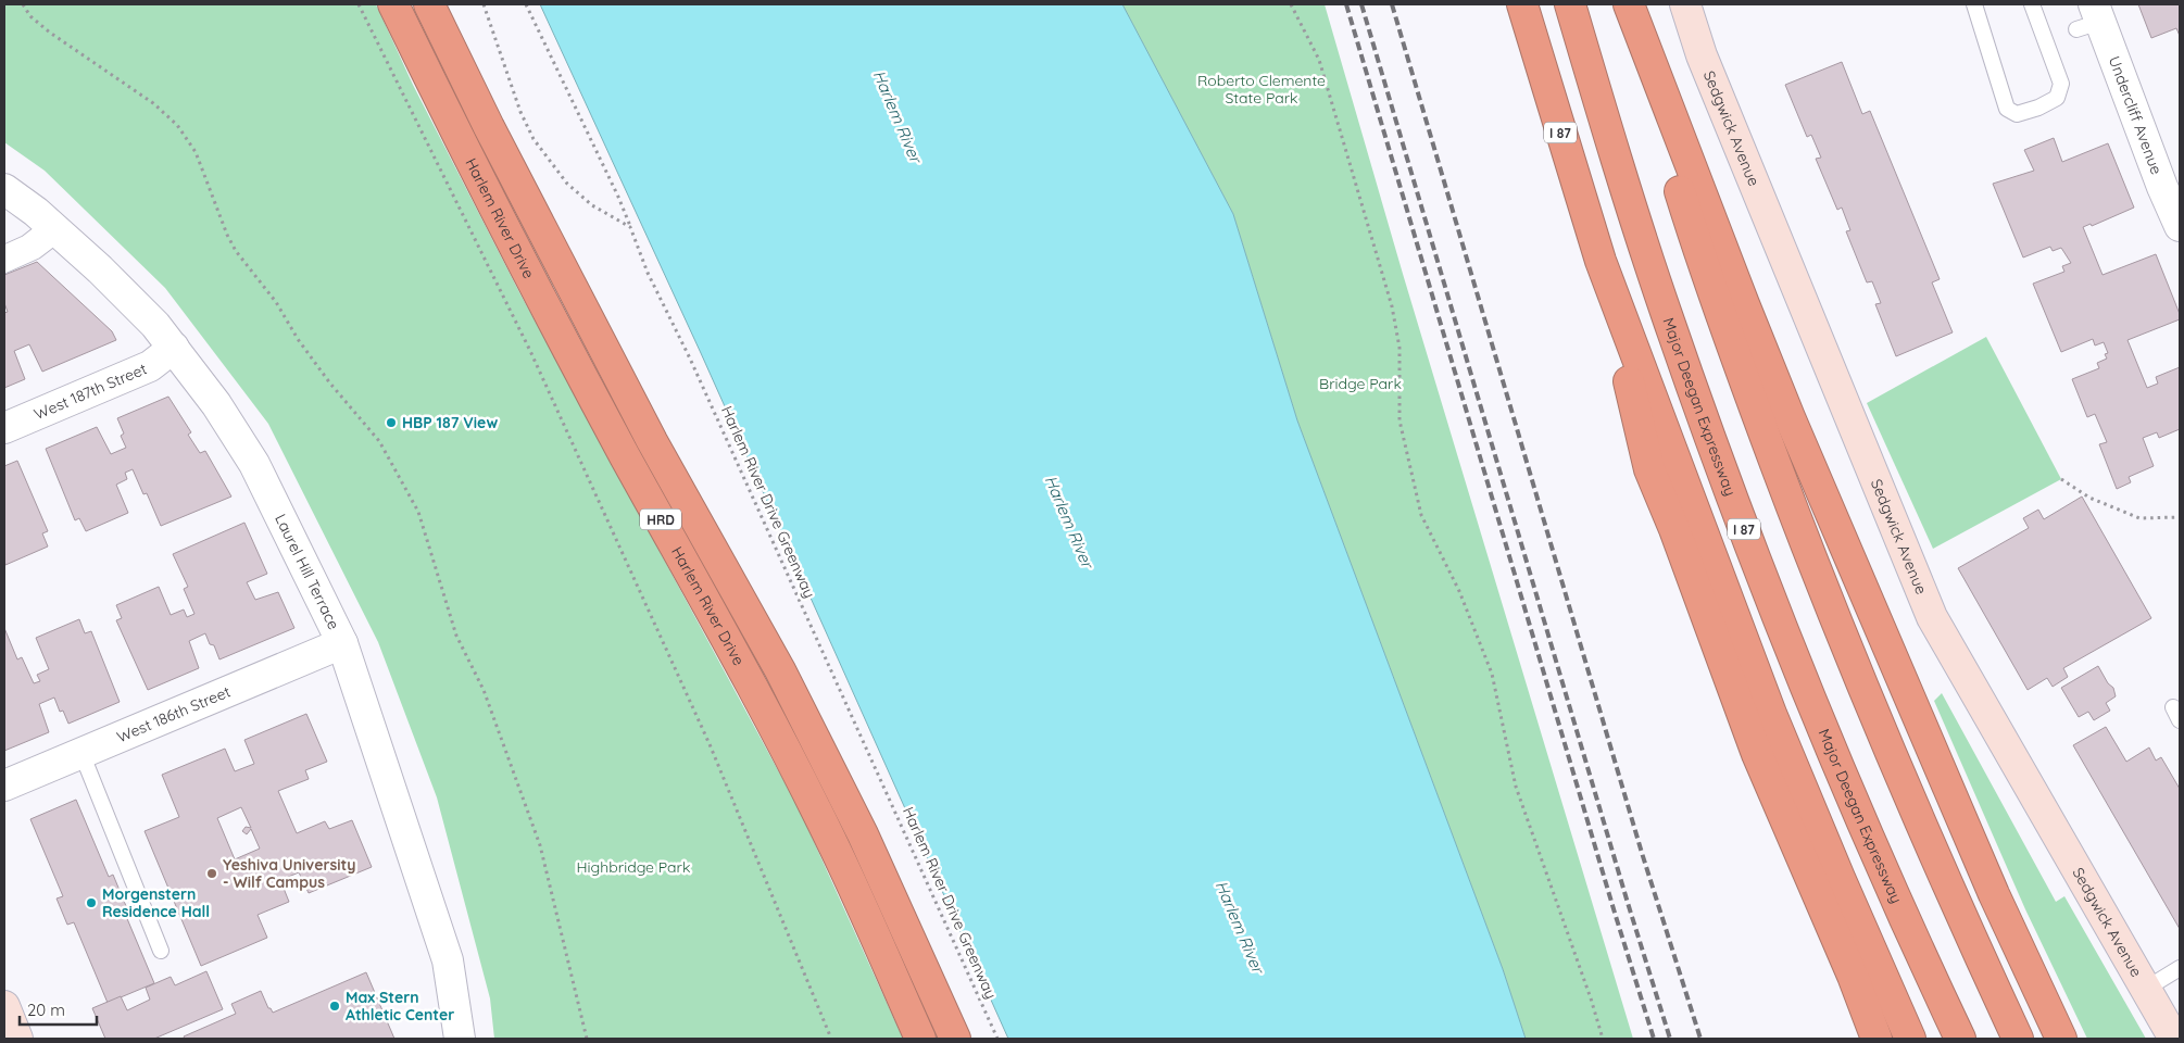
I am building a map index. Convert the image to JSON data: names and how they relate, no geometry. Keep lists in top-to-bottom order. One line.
{"streets":{"highway":["I 87","Harlem River Drive","Major Deegan Expressway","HRD"],"main road":["Sedgwick Avenue"],"street":["Undercliff Avenue","West 187th Street","Laurel Hill Terrace","West 186th Street"],"path":["Harlem River Drive Greenway"]},"crossings":[["West 187th Street","Laurel Hill Terrace"],["Laurel Hill Terrace","West 186th Street"]],"water":["Harlem River"],"parks":["Roberto Clemente State Park","Bridge Park","Highbridge Park"],"places":["HBP 187 View","Yeshiva University - Wilf Campus","Morgenstern Residence Hall","Max Stern Athletic Center"],"scale_bar":"20 m"}
